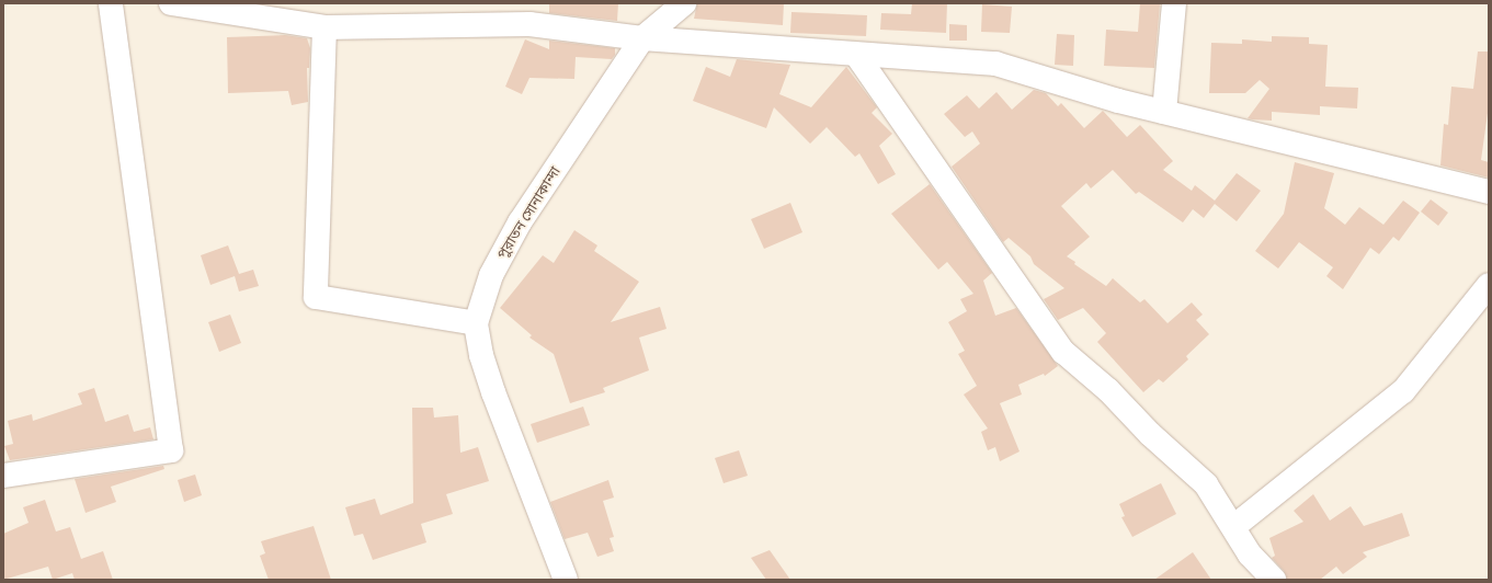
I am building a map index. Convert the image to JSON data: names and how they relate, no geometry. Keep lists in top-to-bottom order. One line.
{"streets":{"street":["পুরাতন সোনাকান্দা"]}}
